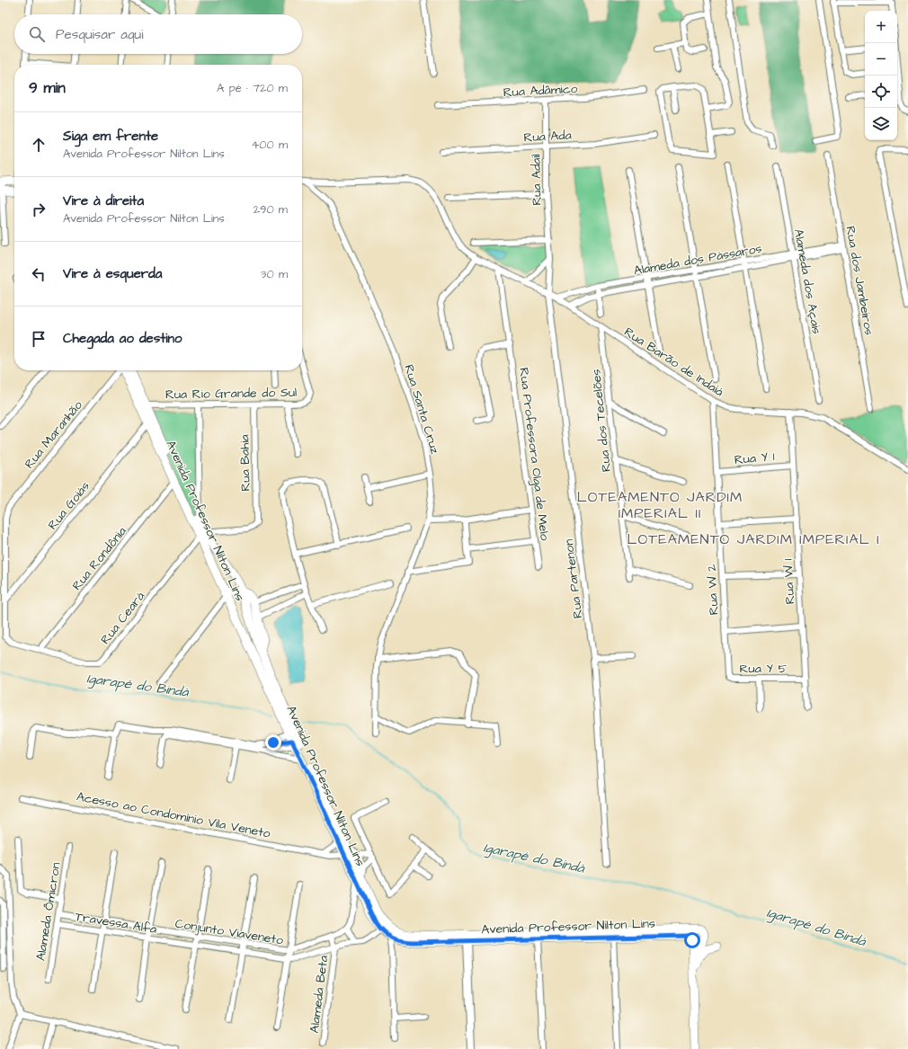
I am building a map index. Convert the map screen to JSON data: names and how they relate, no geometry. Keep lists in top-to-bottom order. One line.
{"streets":{"main road":["Avenida Professor Nilton Lins"],"street":["Rua Adâmico","Rua Ada","Rua Adail","Alameda dos Pássaros","Rua dos Jambeiros","Alameda dos Açais","Rua Barão de Indaiá","Rua Rio Grande do Sul","Rua Santa Cruz","Rua dos Tecelões","Rua Maranhão","Rua Professora Olga de Melo","Rua Y 1","Rua Bahia","Rua Goiás","Rua Rondônia","Rua Partenon","Rua W 1","Rua W 2","Rua Ceará","Rua Y 5","Acesso ao Condomínio Vila Veneto","Alameda Ômicron","Travessa Alfa","Conjunto Viaveneto","Alameda Beta"]},"crossings":[["Rua Adâmico","Rua Adail"],["Rua Ada","Rua Adail"],["Rua Adail","Rua Barão de Indaiá"],["Rua Adail","Rua Partenon"],["Alameda dos Pássaros","Rua dos Jambeiros"],["Alameda dos Pássaros","Alameda dos Açais"],["Alameda dos Pássaros","Rua Barão de Indaiá"],["Rua Barão de Indaiá","Rua dos Tecelões"],["Rua Barão de Indaiá","Rua Professora Olga de Melo"],["Rua Barão de Indaiá","Rua Partenon"],["Rua Barão de Indaiá","Rua W 1"],["Rua Barão de Indaiá","Rua W 2"],["Rua Rio Grande do Sul","Rua Bahia"],["Rua Rio Grande do Sul","Avenida Professor Nilton Lins"],["Rua Maranhão","Rua Goiás"],["Rua Y 1","Rua W 1"],["Rua Y 1","Rua W 2"],["Rua Bahia","Avenida Professor Nilton Lins"],["Rua Bahia","Rua Ceará"],["Rua Goiás","Avenida Professor Nilton Lins"],["Avenida Professor Nilton Lins","Rua Rondônia"],["Avenida Professor Nilton Lins","Rua Ceará"],["Avenida Professor Nilton Lins","Acesso ao Condomínio Vila Veneto"],["Avenida Professor Nilton Lins","Travessa Alfa"],["Rua Rondônia","Rua Ceará"],["Rua W 1","Rua Y 5"],["Rua W 2","Rua Y 5"],["Alameda Ômicron","Travessa Alfa"],["Alameda Ômicron","Conjunto Viaveneto"],["Travessa Alfa","Alameda Beta"]],"districts":["LOTEAMENTO JARDIM IMPERIAL II","LOTEAMENTO JARDIM IMPERIAL I"],"water":["Igarapé do Bindá"],"page":{"map_buttons":["+","−"],"search":"Pesquisar aqui","heading":["9 min","A pé · 720 m"],"list":[["Siga em frente","Avenida Professor Nilton Lins","400 m"],["Vire à direita","Avenida Professor Nilton Lins","290 m"],["Vire à esquerda","30 m"],"Chegada ao destino"]}}
